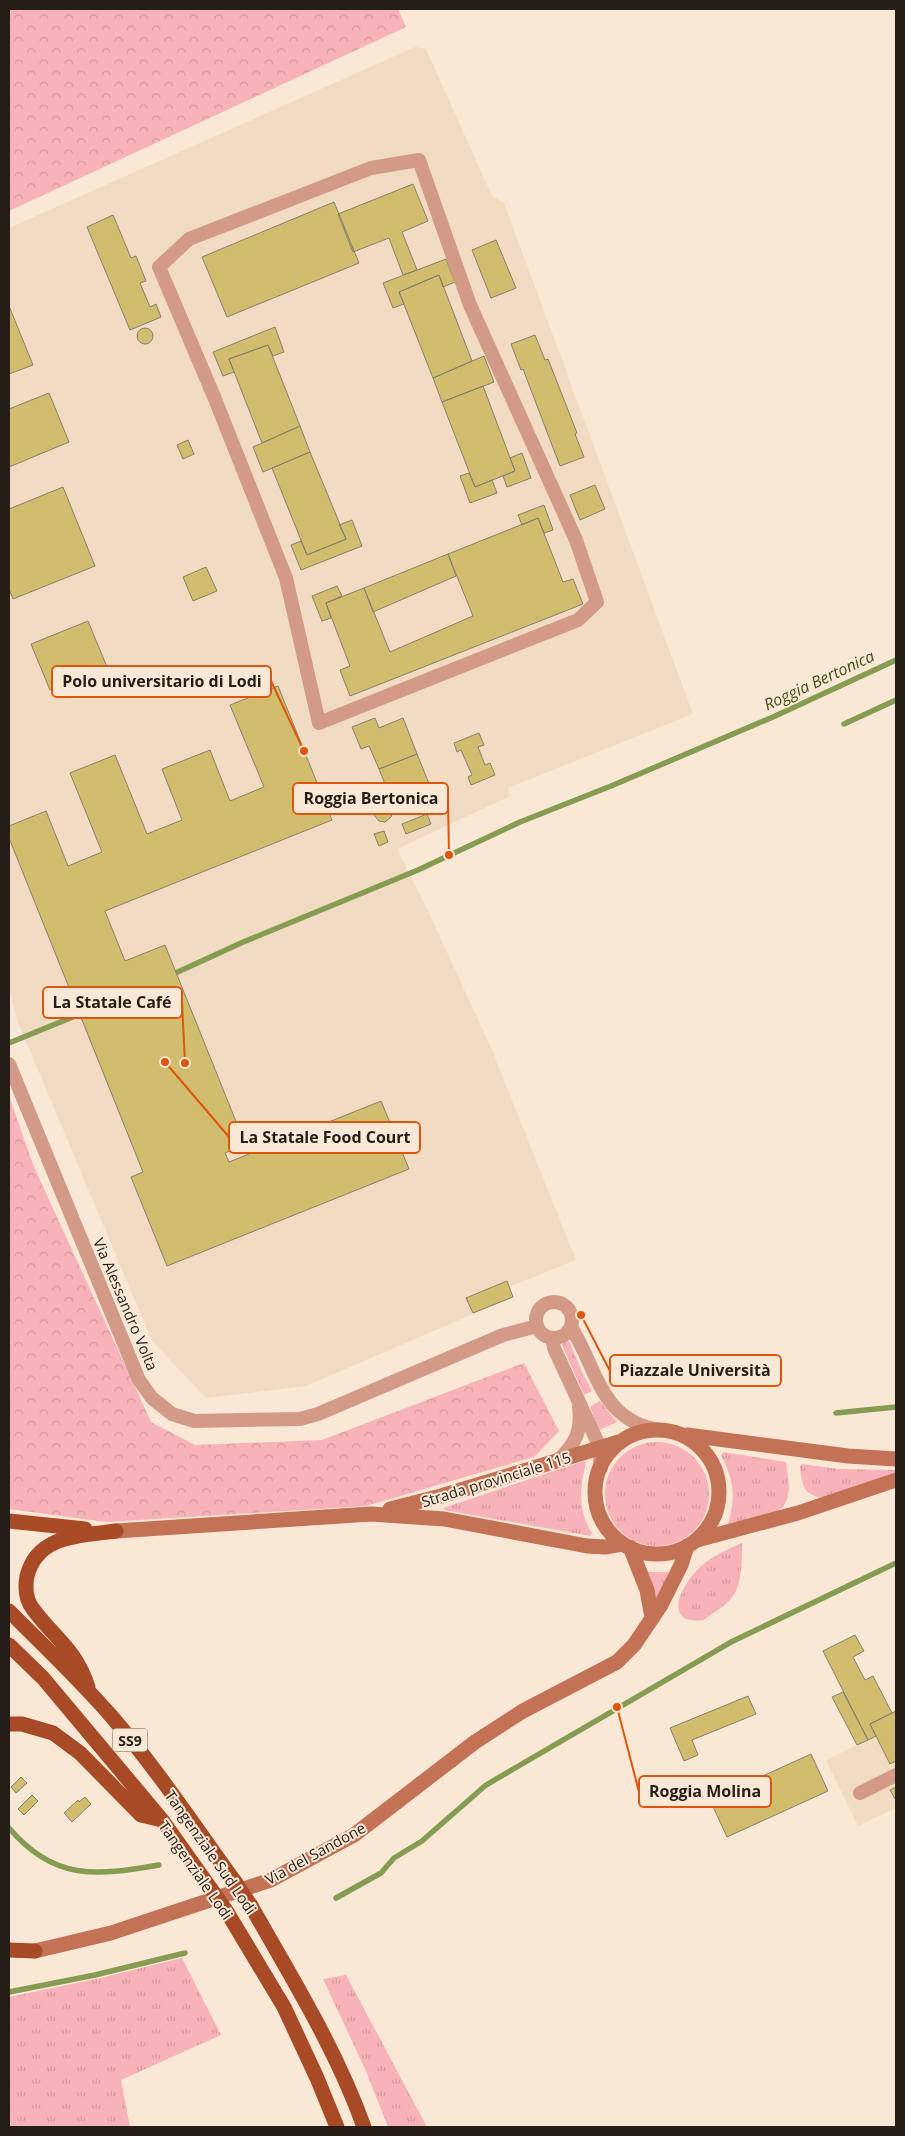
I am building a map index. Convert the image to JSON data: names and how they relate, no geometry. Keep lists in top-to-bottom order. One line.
{"streets":{"highway":["SS9","Tangenziale Sud Lodi","Tangenziale Lodi"],"main road":["Strada provinciale 115","Via del Sandone"],"street":["Via Alessandro Volta"]},"crossings":[["Strada provinciale 115","Via del Sandone"]],"water":["Roggia Bertonica"],"places":["Polo universitario di Lodi","Roggia Bertonica","La Statale Food Court","La Statale Café","Piazzale Università","Roggia Molina"]}
